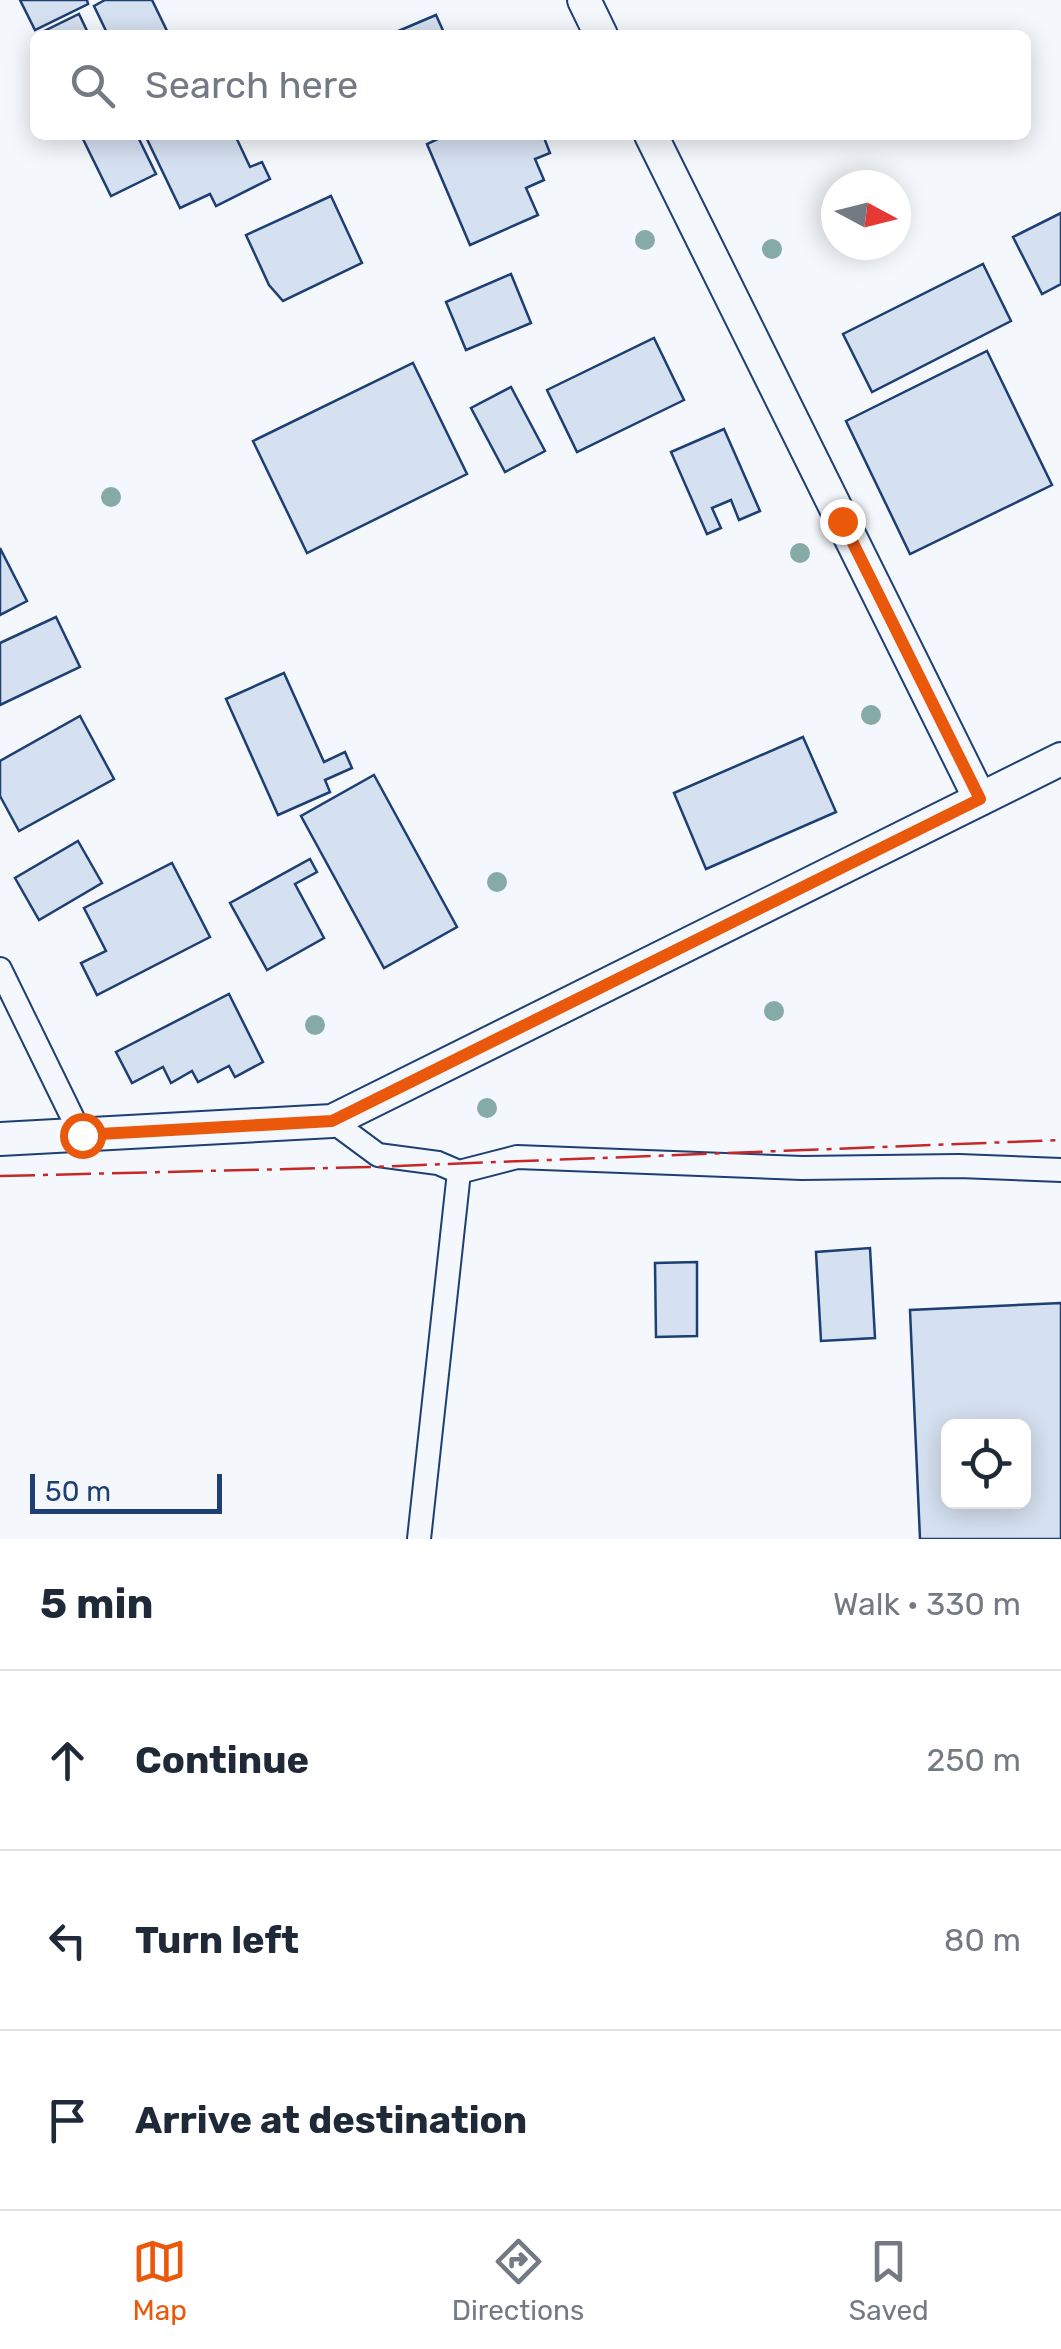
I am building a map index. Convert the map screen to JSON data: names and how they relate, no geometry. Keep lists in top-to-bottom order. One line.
{"scale_bar":"50 m","north":"right","page":{"search":"Search here","scale":"50 m","heading":["5 min","Walk · 330 m"],"list":[["Continue","250 m"],["Turn left","80 m"],"Arrive at destination"],"nav":["Map","Directions","Saved"]}}
